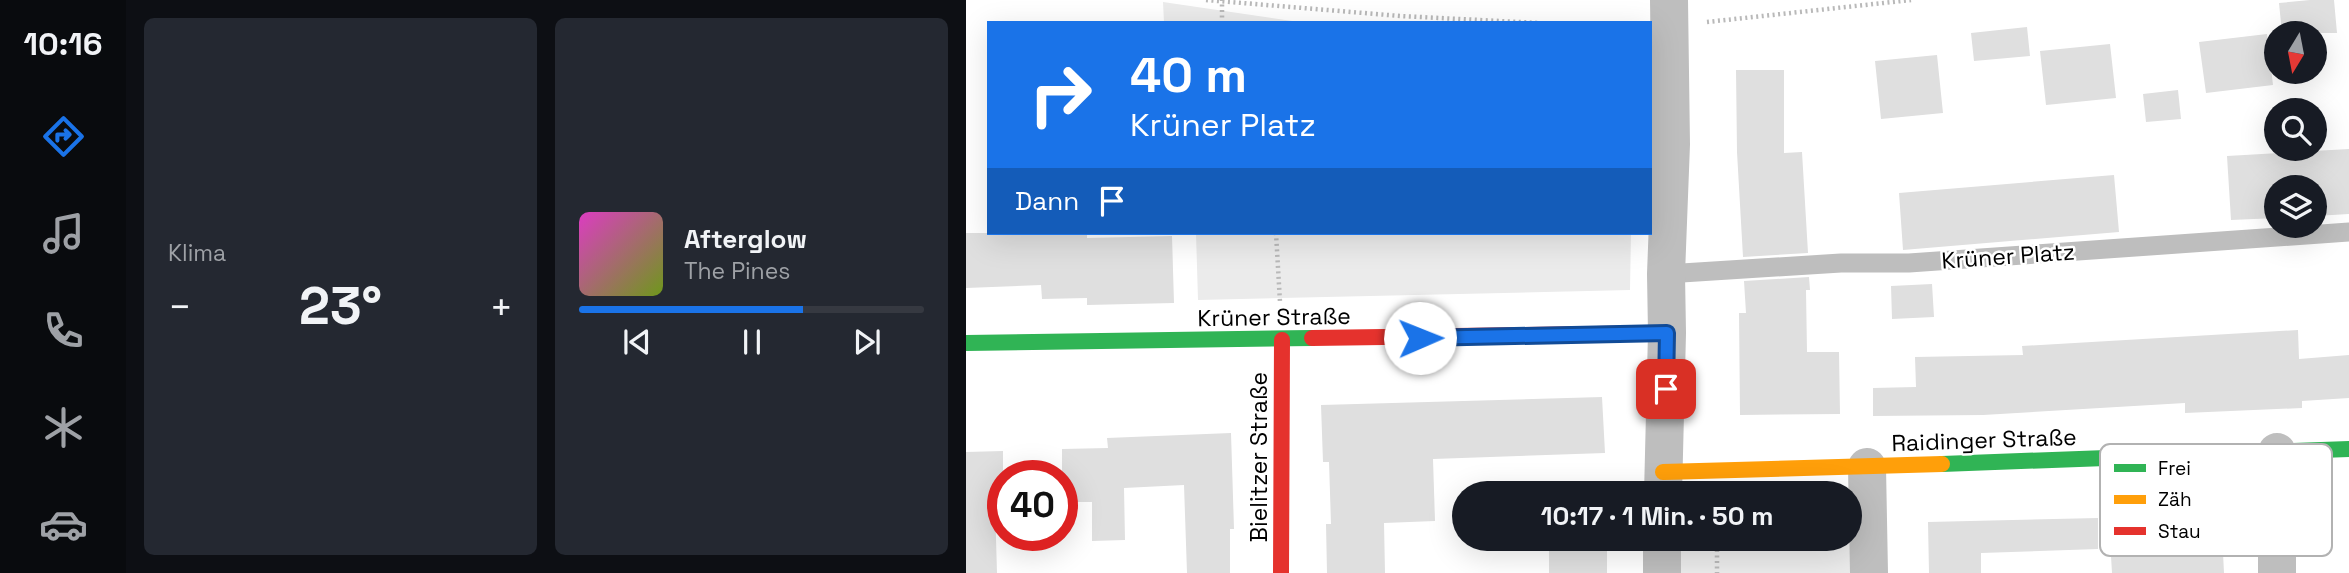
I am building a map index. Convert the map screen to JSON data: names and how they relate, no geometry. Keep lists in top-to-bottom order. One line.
{"streets":{"street":["Krüner Straße","Raidinger Straße","Bielitzer Straße"],"lane":["Krüner Platz"]},"crossings":[["Krüner Straße","Bielitzer Straße"]],"legend":["Frei","Zäh","Stau"],"north":"bottom","page":{"tabs":"10:16","tile":"Klima","turn":["40 m","Krüner Platz"],"then":"Dann","song":["Afterglow","The Pines"],"heat":["−","23°","+"],"limit":"40","trip":"10:17 · 1 Min. · 50 m"}}
